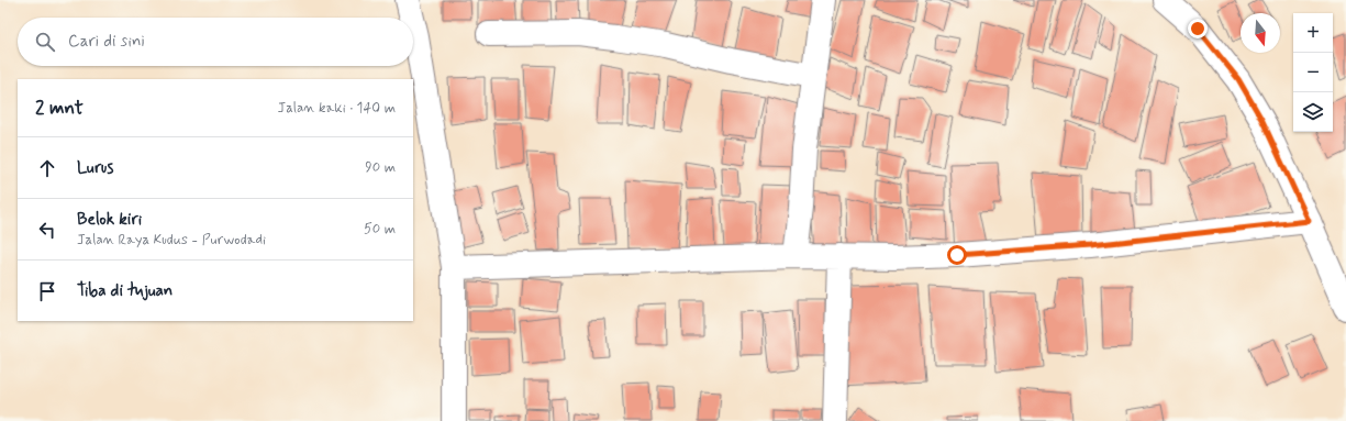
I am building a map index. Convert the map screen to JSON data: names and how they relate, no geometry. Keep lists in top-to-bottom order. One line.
{"north":"bottom","page":{"map_buttons":["+","−"],"search":"Cari di sini","heading":["2 mnt","Jalan kaki · 140 m"],"list":[["Lurus","90 m"],["Belok kiri","Jalan Raya Kudus - Purwodadi","50 m"],"Tiba di tujuan"]}}
